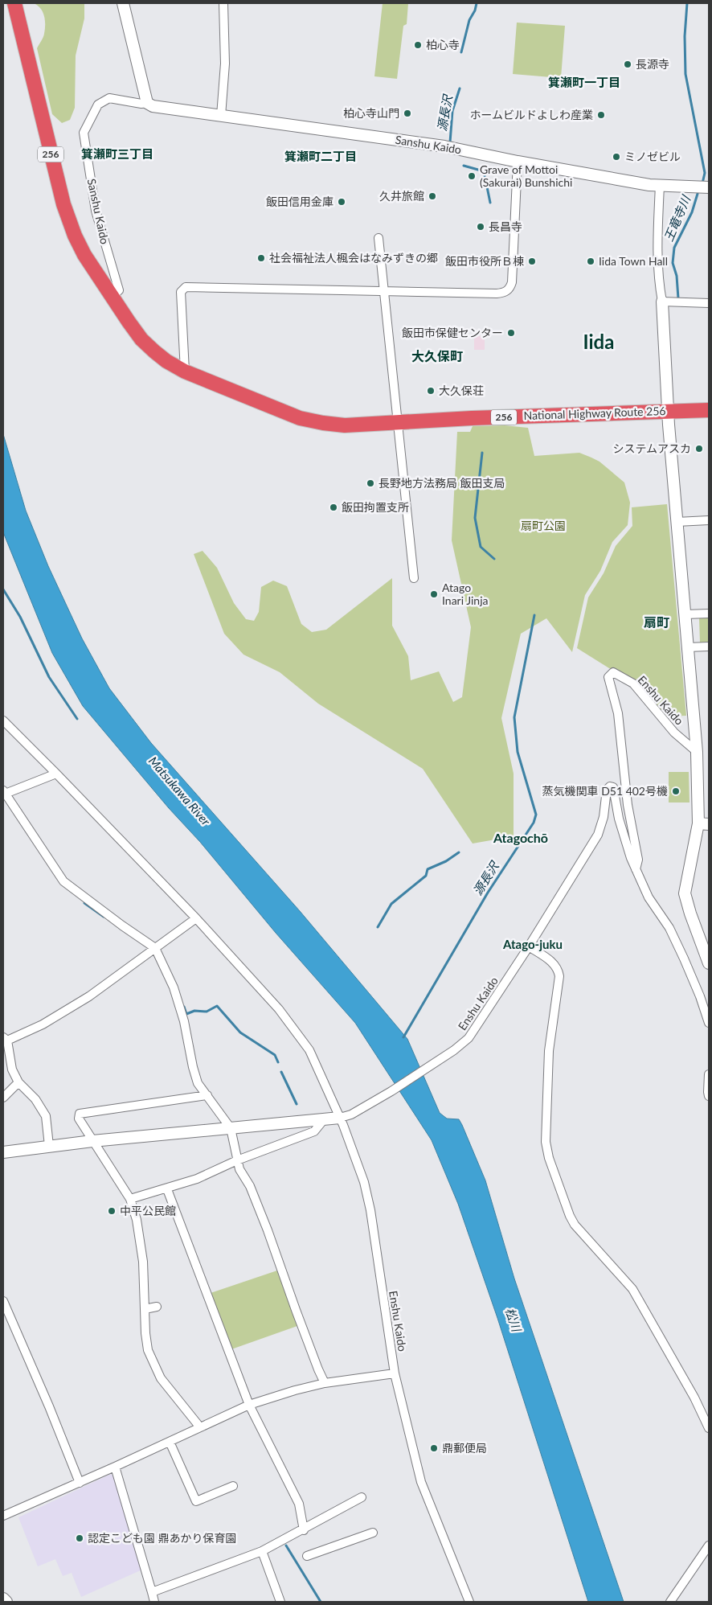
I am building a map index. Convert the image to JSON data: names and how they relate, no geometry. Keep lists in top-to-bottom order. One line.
{"streets":{"highway":["256","National Highway Route 256"],"street":["Sanshu Kaido","Enshu Kaido"]},"crossings":[["Sanshu Kaido","National Highway Route 256"]],"districts":["箕瀬町一丁目","箕瀬町三丁目","箕瀬町二丁目","Iida","大久保町","扇町","Atagochō","Atago-juku"],"water":["源長沢","王竜寺川","Matsukawa River","松川"],"parks":["扇町公園"],"places":["柏心寺","長源寺","柏心寺山門","ホームビルドよしわ産業","ミノゼビル","Grave of Mottoi (Sakurai) Bunshichi","久井旅館","飯田信用金庫","長昌寺","社会福祉法人楓会はなみずきの郷","飯田市役所Ｂ棟","Iida Town Hall","飯田市保健センター","大久保荘","システムアスカ","長野地方法務局 飯田支局","飯田拘置支所","Atago Inari Jinja","蒸気機関車 D51 402号機","中平公民館","鼎郵便局","認定こども園 鼎あかり保育園"]}
